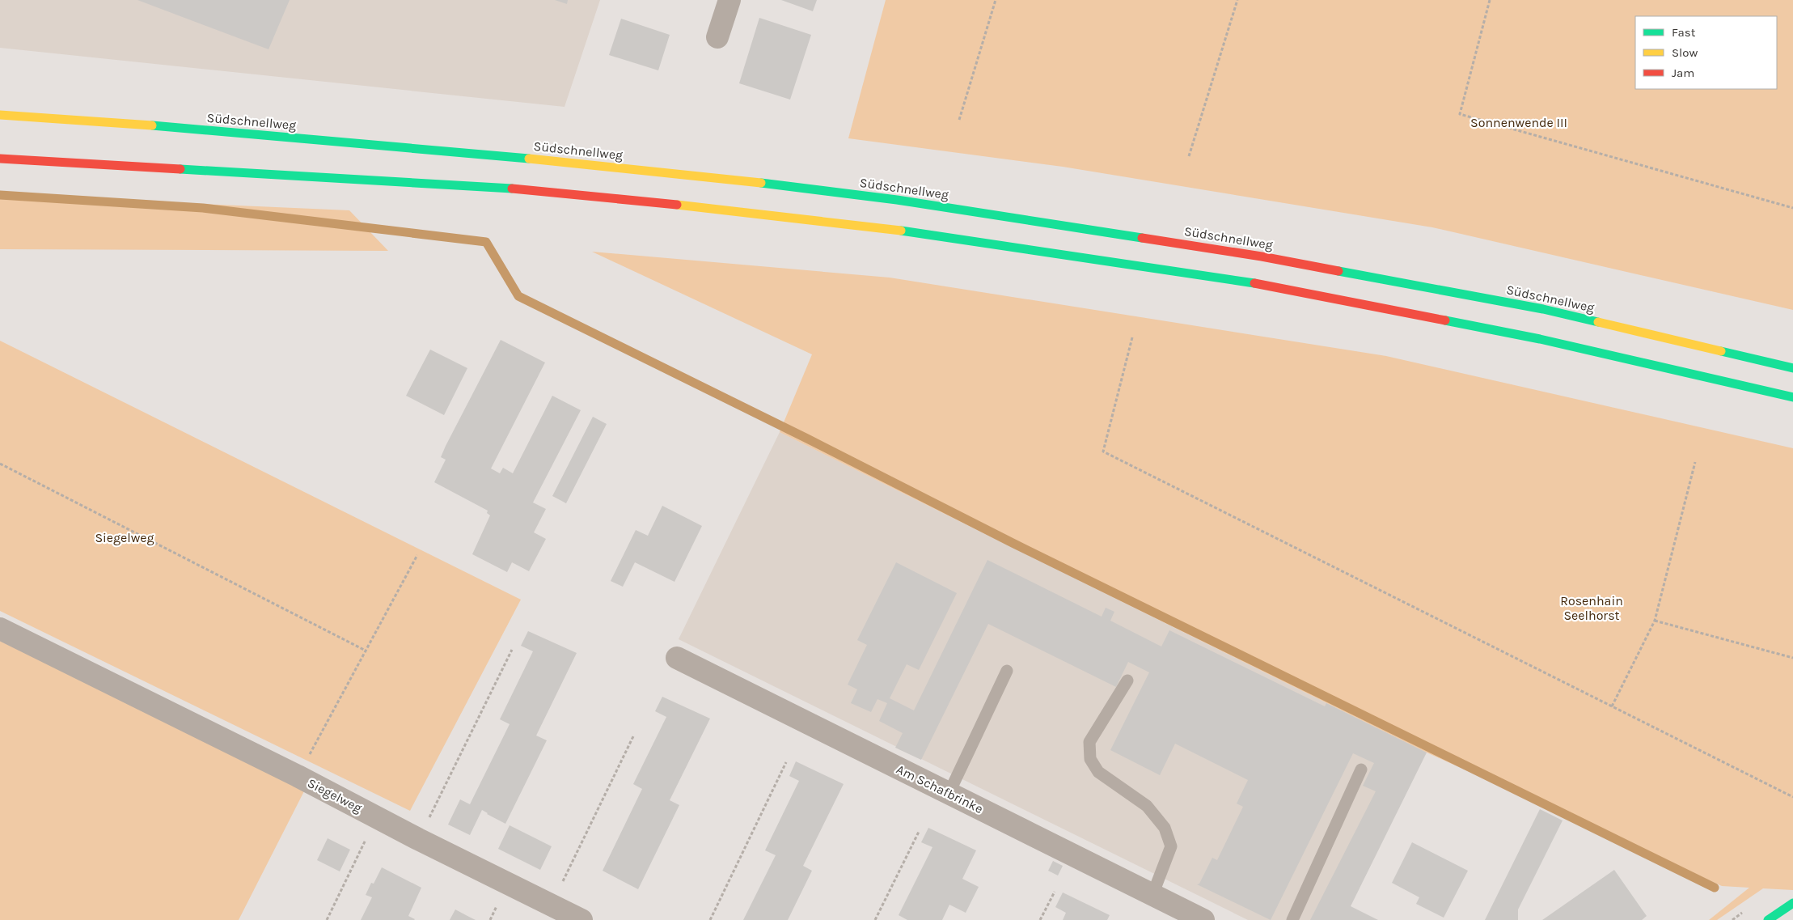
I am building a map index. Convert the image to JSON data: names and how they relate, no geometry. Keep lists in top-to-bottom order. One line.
{"streets":{"main road":["Südschnellweg"],"street":["Am Schafbrinke","Siegelweg"]},"parks":["Sonnenwende III","Siegelweg","Rosenhain Seelhorst"],"legend":["Fast","Slow","Jam"]}
